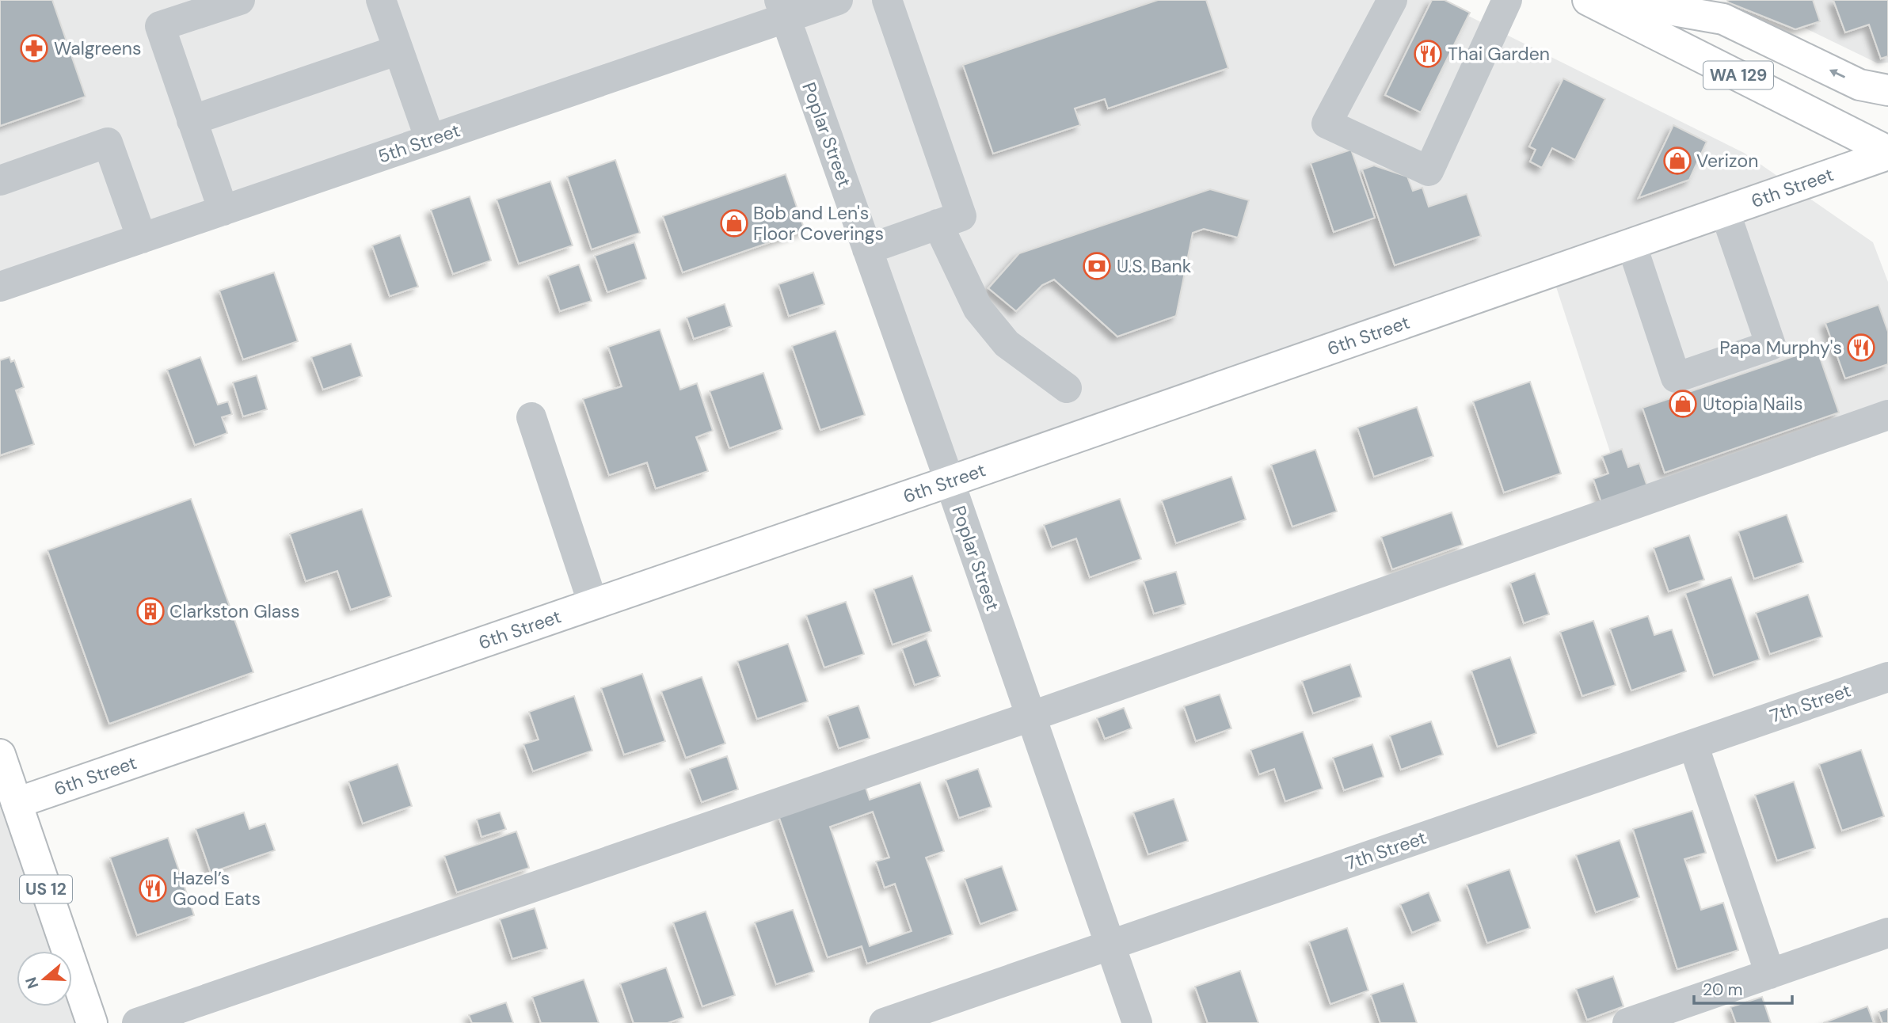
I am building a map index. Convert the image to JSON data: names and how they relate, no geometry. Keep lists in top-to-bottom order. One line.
{"streets":{"main road":["WA 129","6th Street","US 12"],"street":["Poplar Street","5th Street","7th Street"]},"crossings":[["WA 129","6th Street"],["Poplar Street","5th Street"],["Poplar Street","6th Street"],["Poplar Street","7th Street"],["6th Street","US 12"]],"places":{"pharmacy":["Walgreens"],"restaurant":["Thai Garden","Papa Murphy's","Hazel’s Good Eats"],"shop":["Verizon","Bob and Len's Floor Coverings","Utopia Nails"],"bank":["U.S. Bank"],"building":["Clarkston Glass"]},"scale_bar":"20 m","north":"left"}
